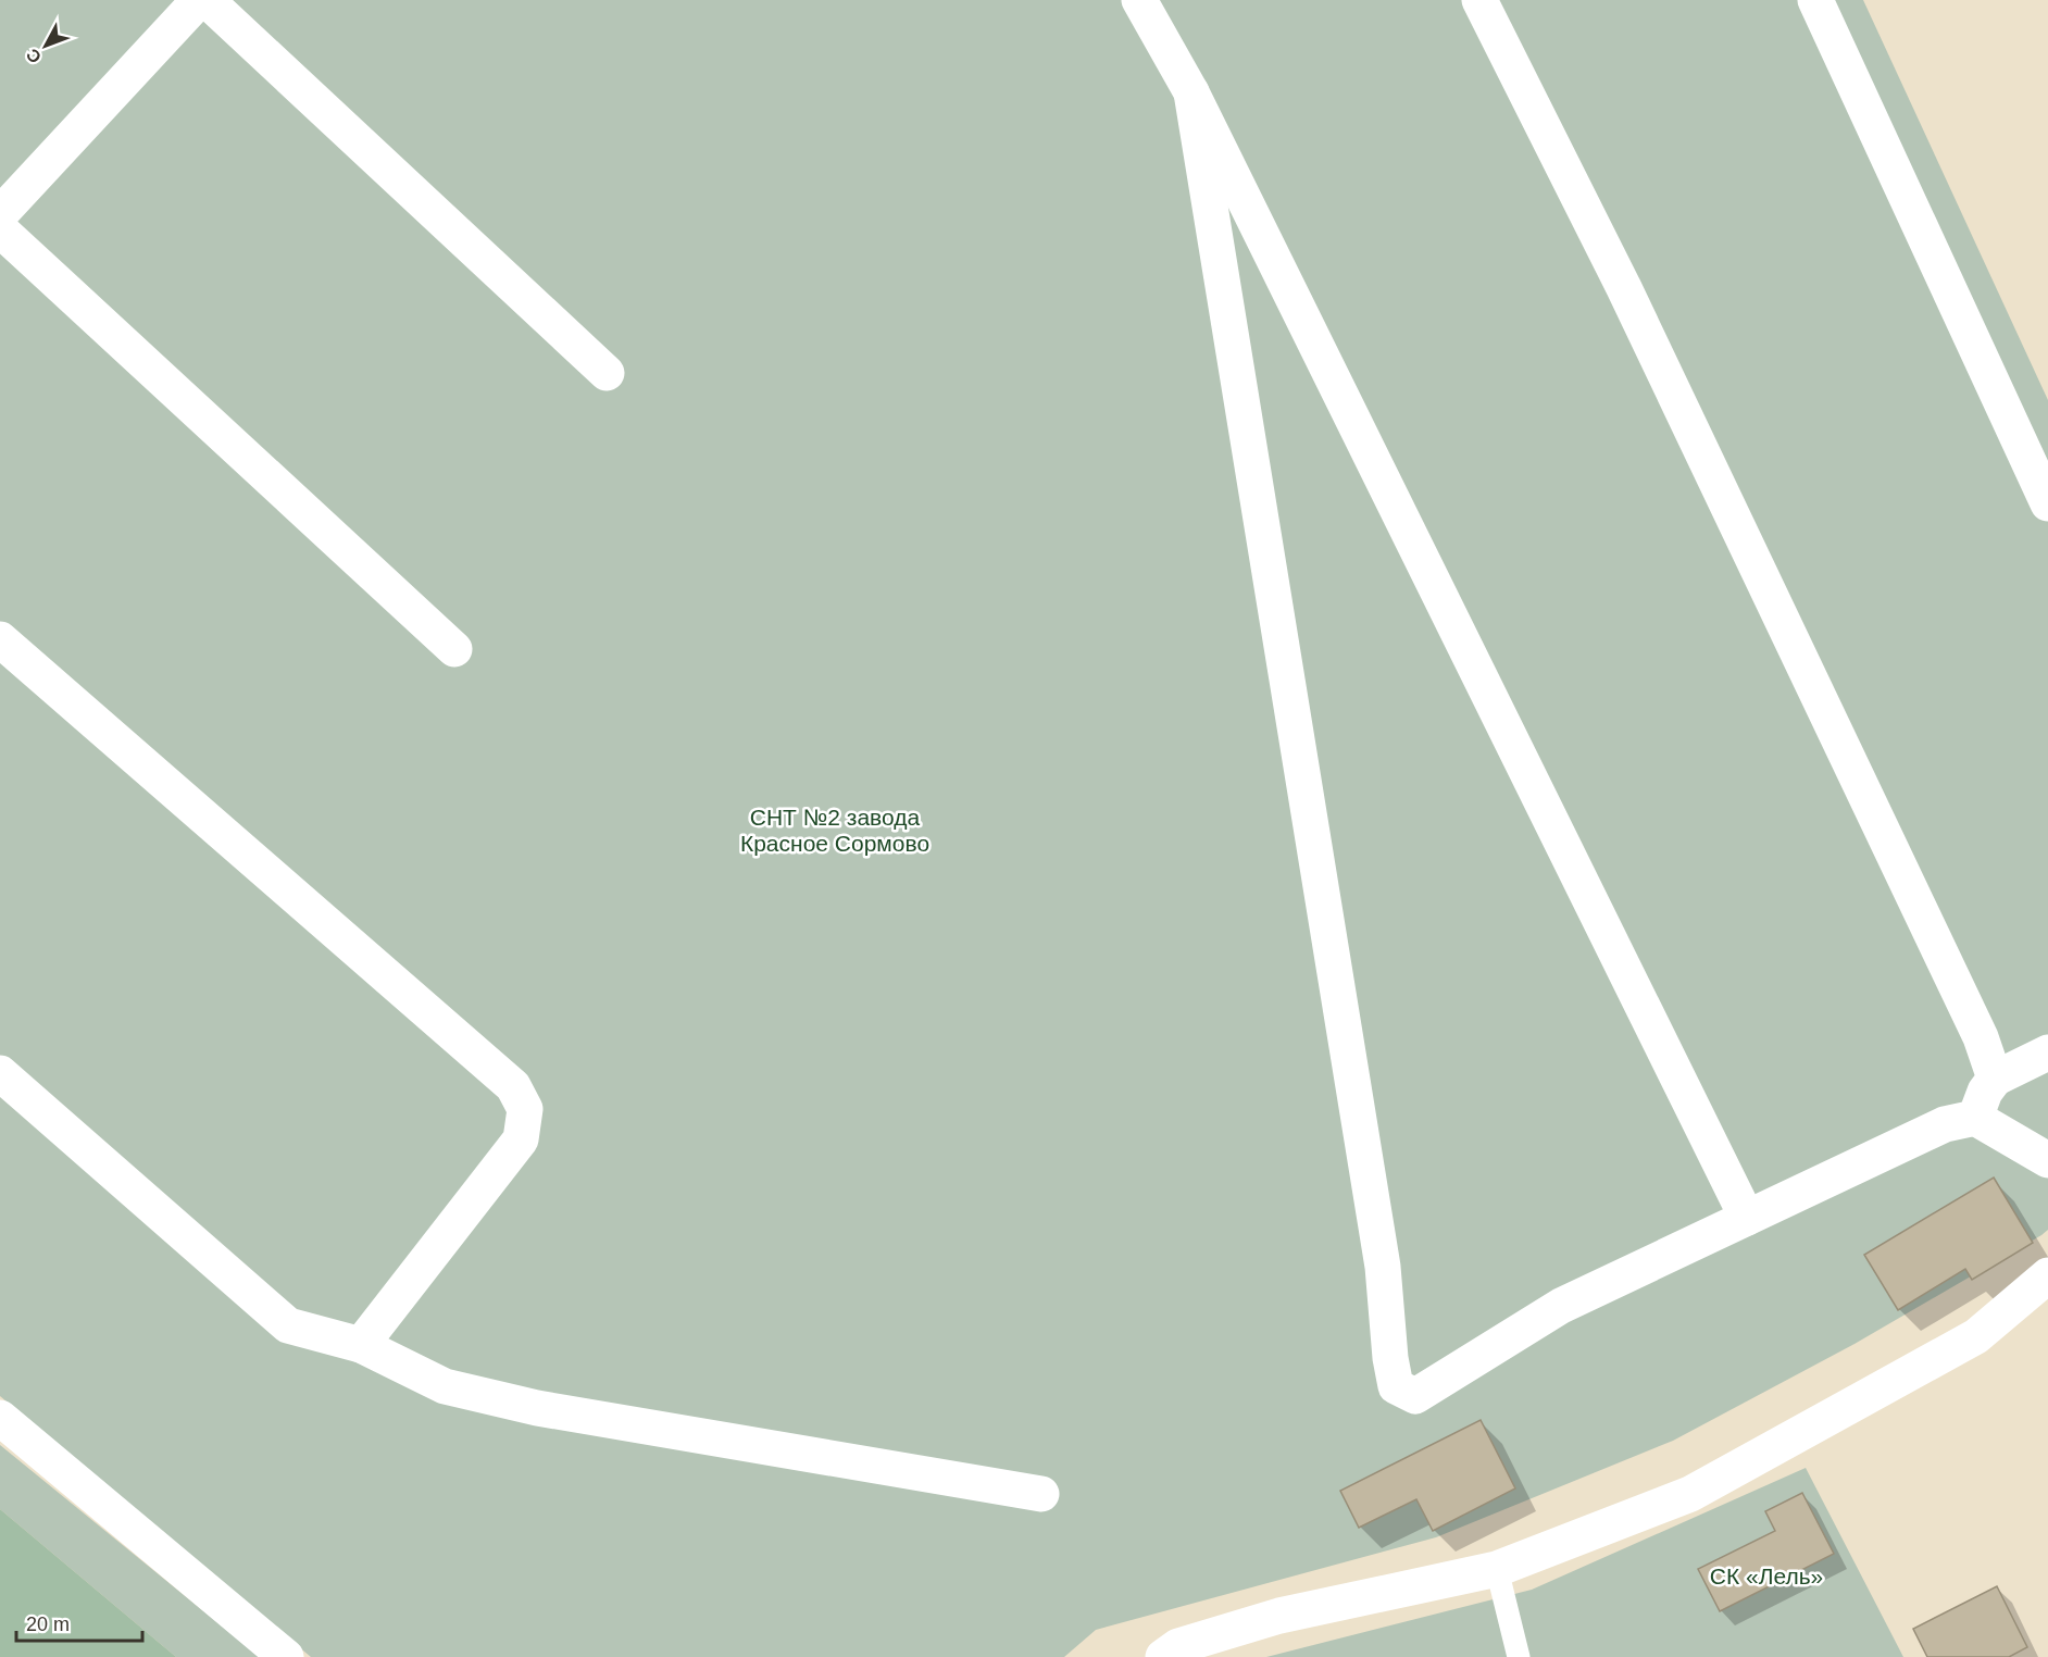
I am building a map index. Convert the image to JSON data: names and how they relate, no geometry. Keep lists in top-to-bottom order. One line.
{"parks":["СНТ №2 завода Красное Сормово","СК «Лель»"],"scale_bar":"20 m","north":"bottom left"}
